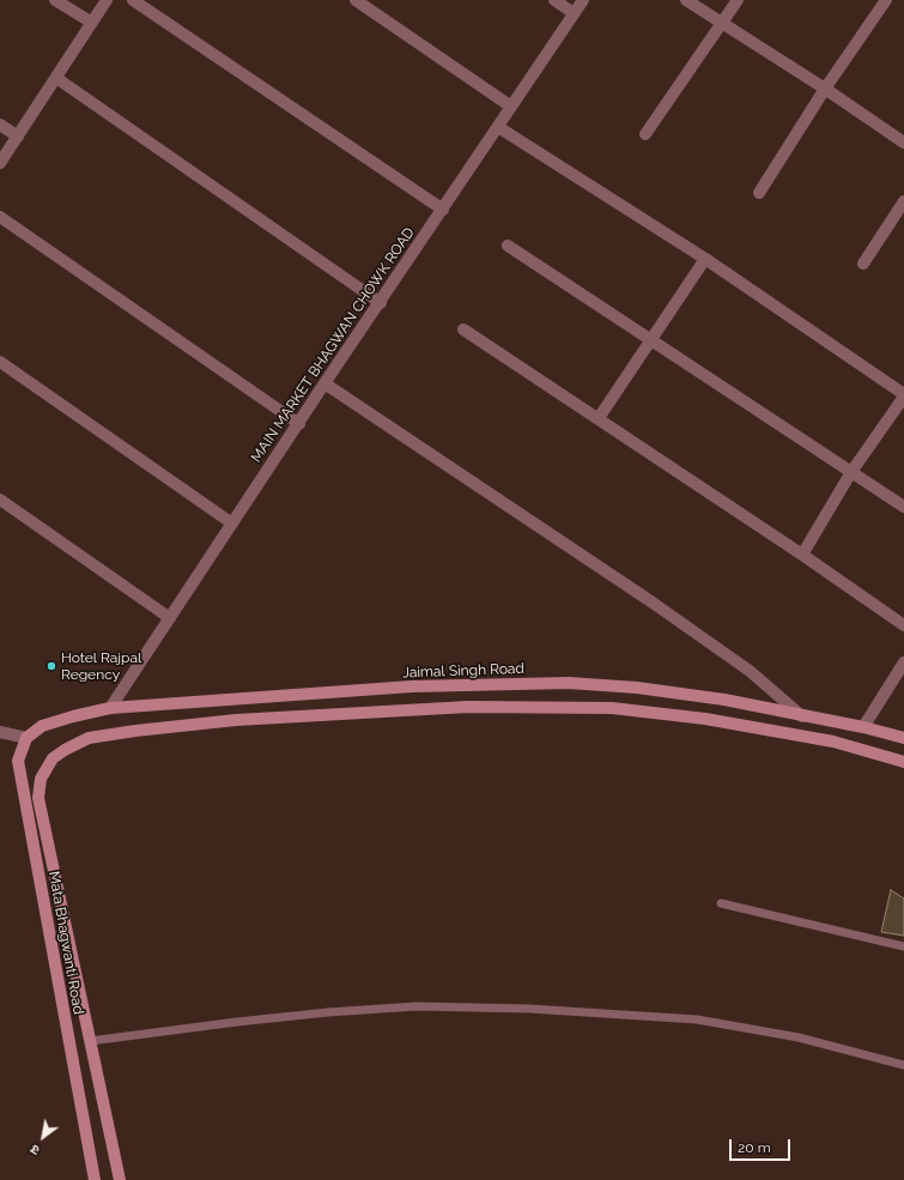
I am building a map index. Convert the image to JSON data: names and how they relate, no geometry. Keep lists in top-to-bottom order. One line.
{"streets":{"street":["MAIN MARKET BHAGWAN CHOWK ROAD","Jaimal Singh Road","Mata Bhagwanti Road"]},"crossings":[["MAIN MARKET BHAGWAN CHOWK ROAD","Jaimal Singh Road"],["Jaimal Singh Road","Mata Bhagwanti Road"]],"places":["Hotel Rajpal Regency"],"scale_bar":"20 m","north":"bottom left"}
